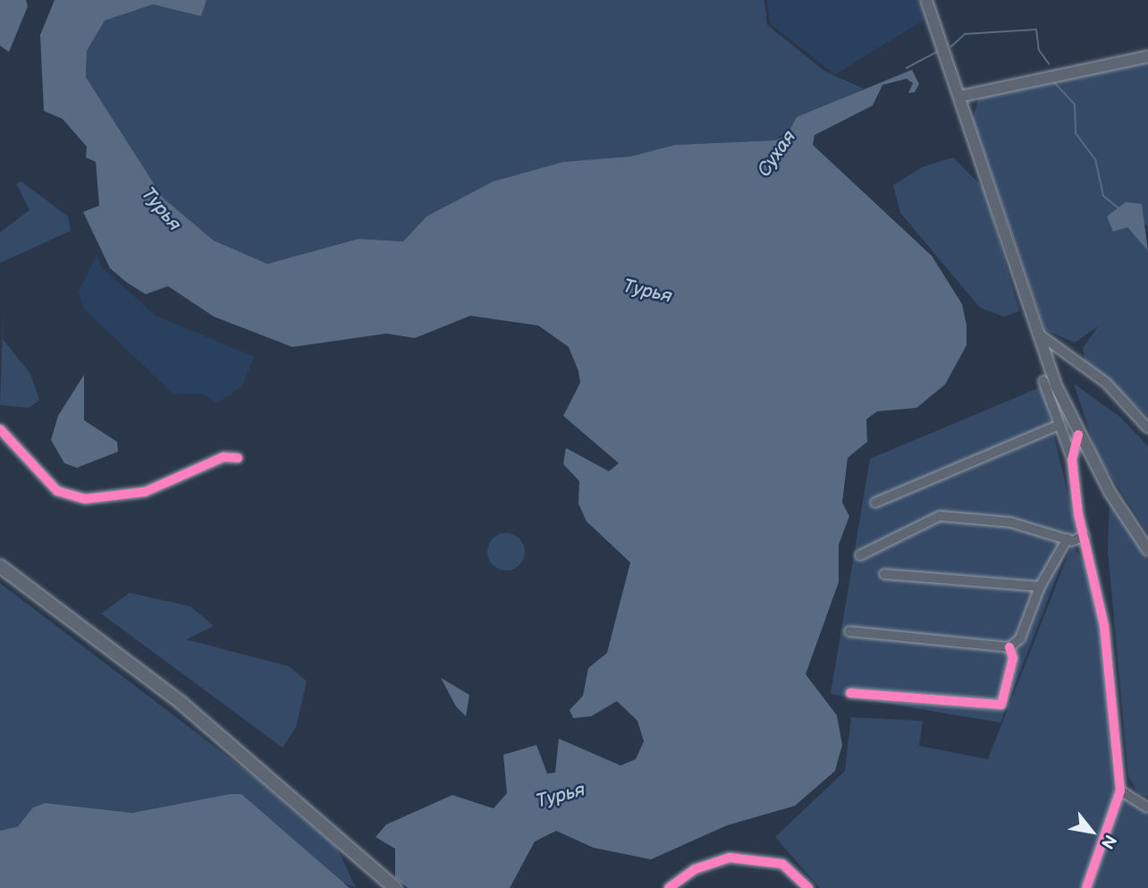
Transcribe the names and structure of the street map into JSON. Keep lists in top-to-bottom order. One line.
{"water":["Сухая","Турья"],"north":"bottom right"}
